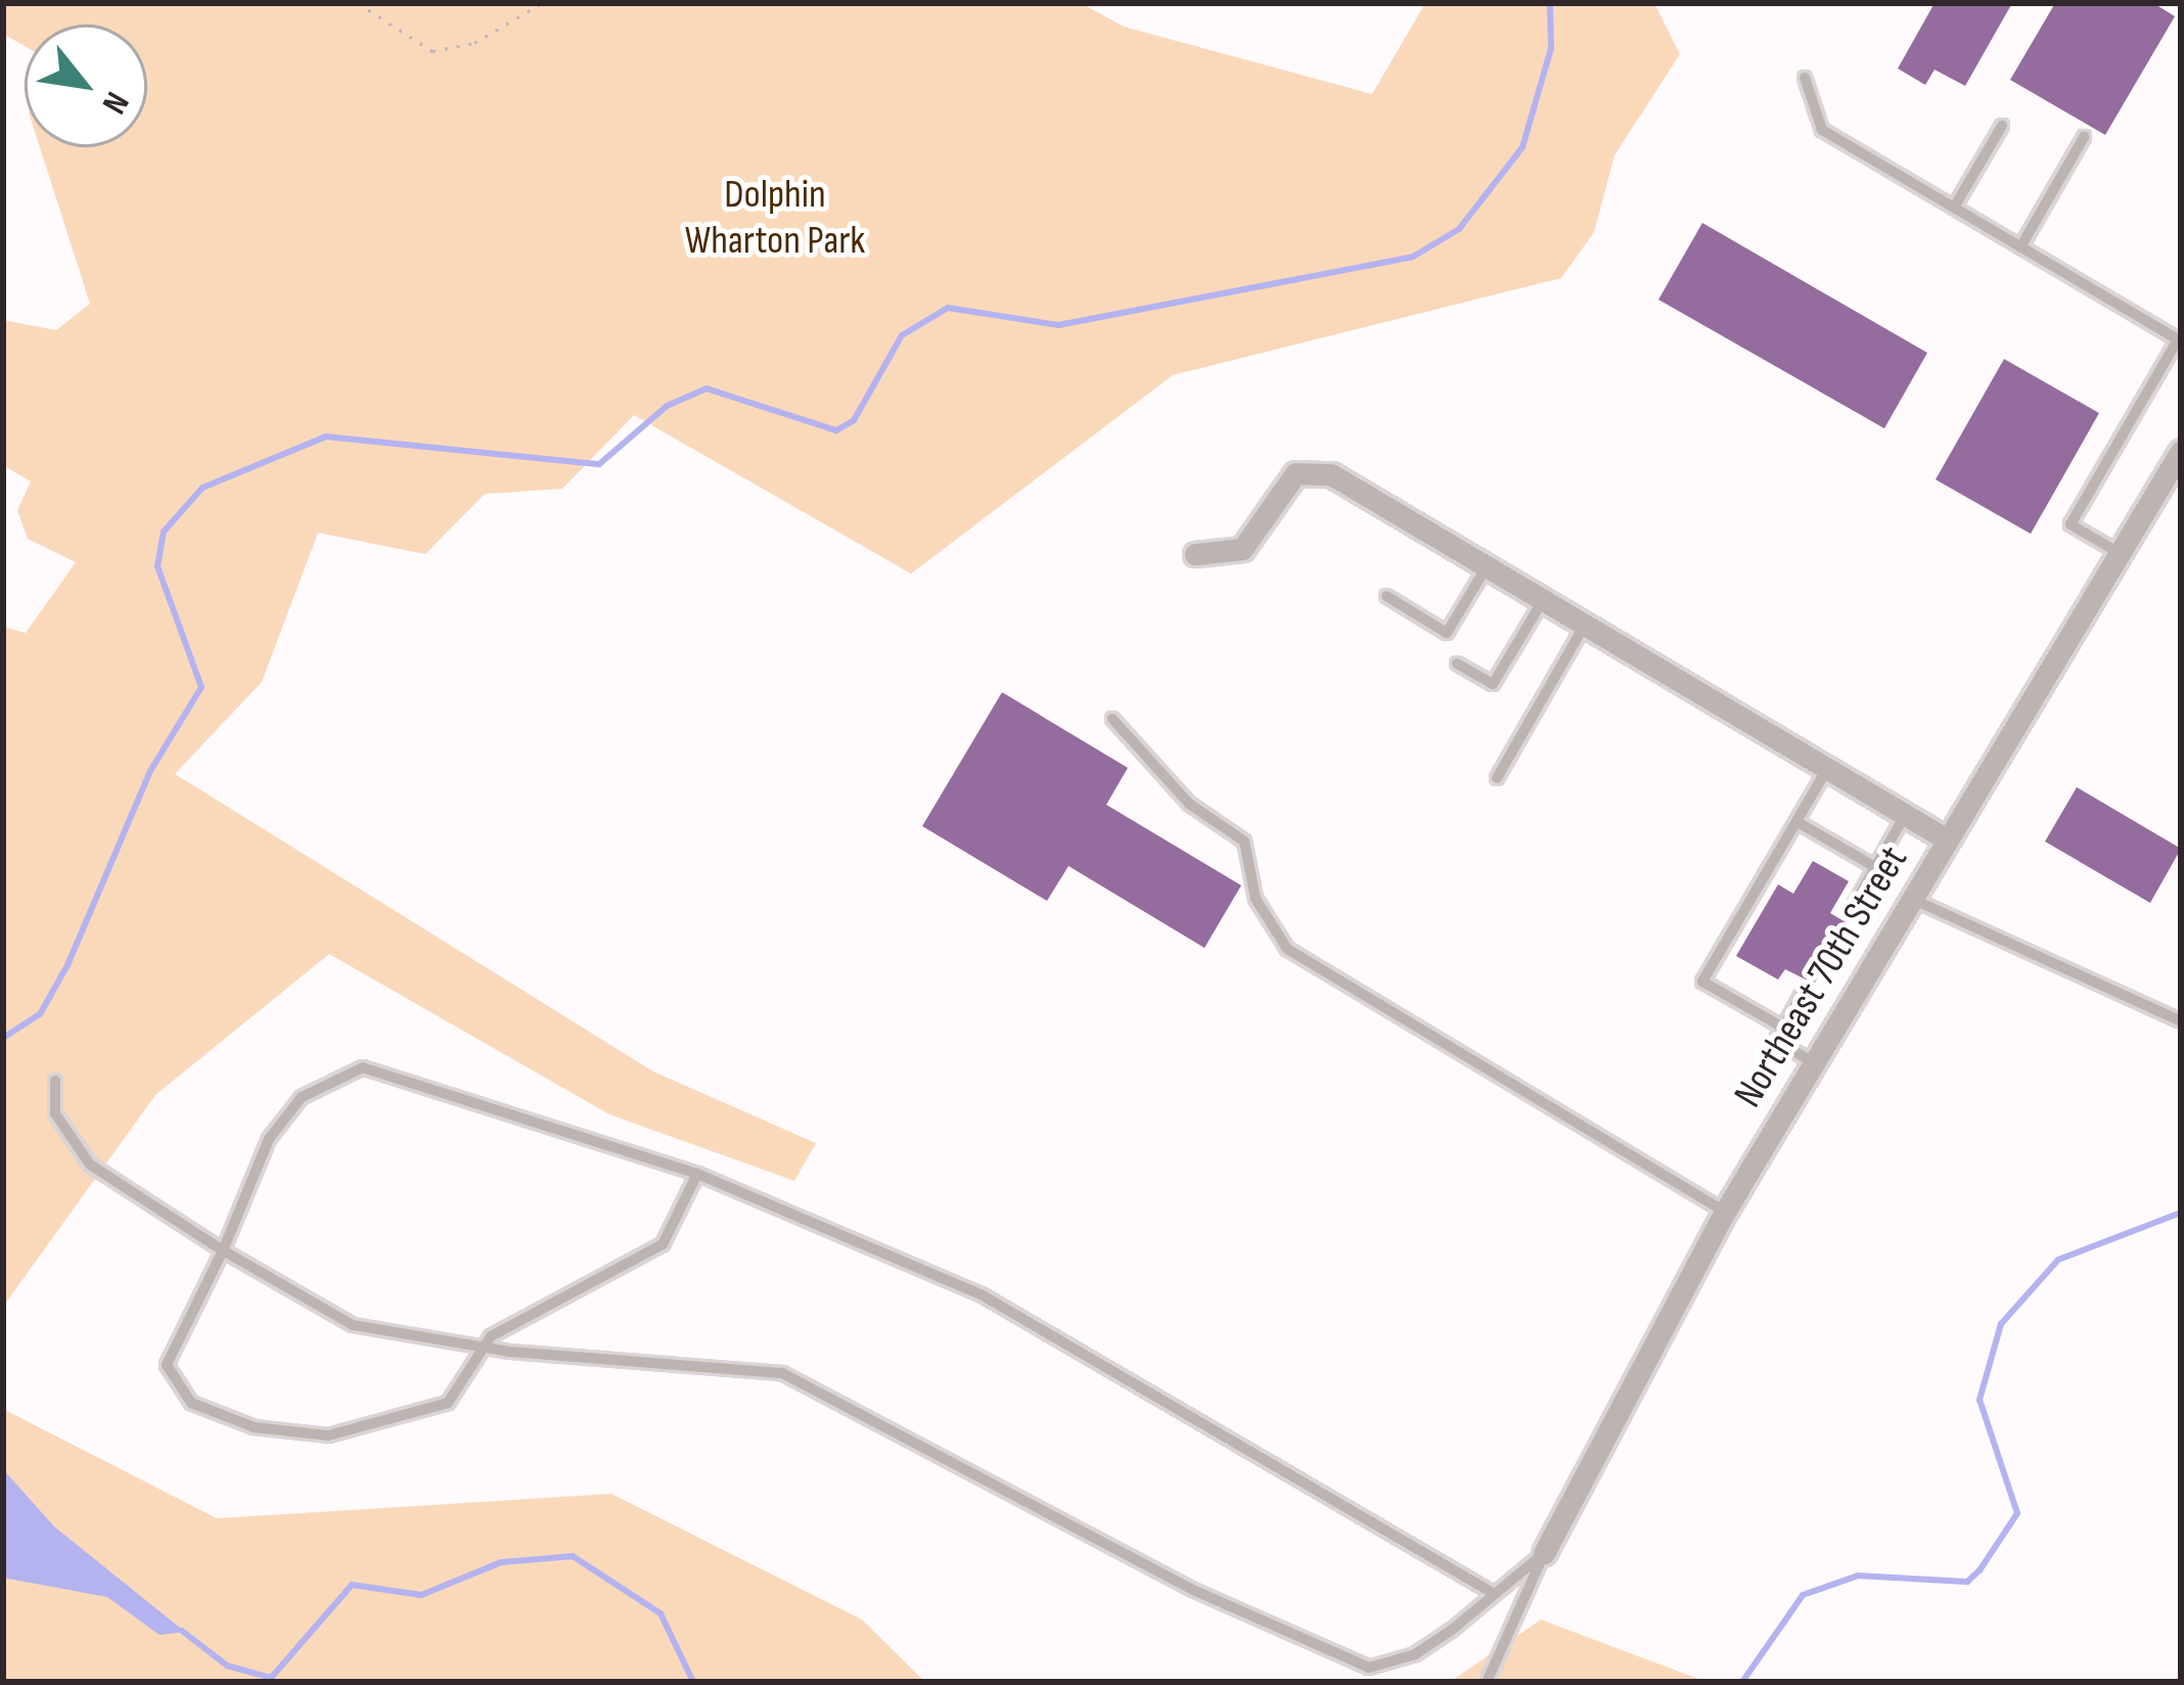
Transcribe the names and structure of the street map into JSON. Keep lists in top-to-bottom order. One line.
{"streets":{"street":["Northeast 70th Street"]},"parks":["Dolphin Wharton Park"],"north":"bottom right"}
